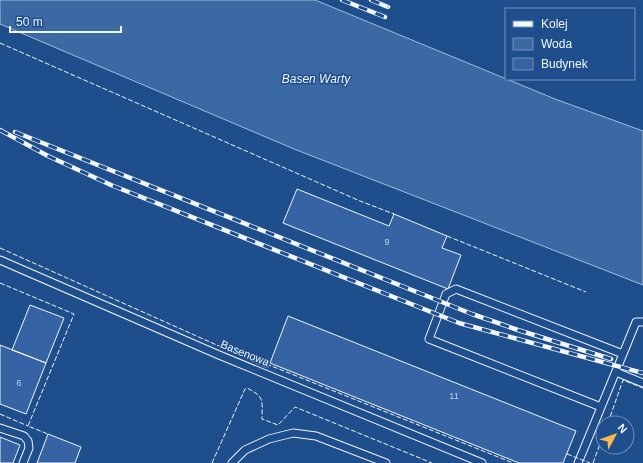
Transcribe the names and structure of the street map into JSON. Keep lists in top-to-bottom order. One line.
{"streets":{"lane":["Basenowa"]},"water":["Basen Warty"],"house_numbers":["9","6","11"],"legend":["Kolej","Woda","Budynek"],"scale_bar":"50 m","north":"top right"}
